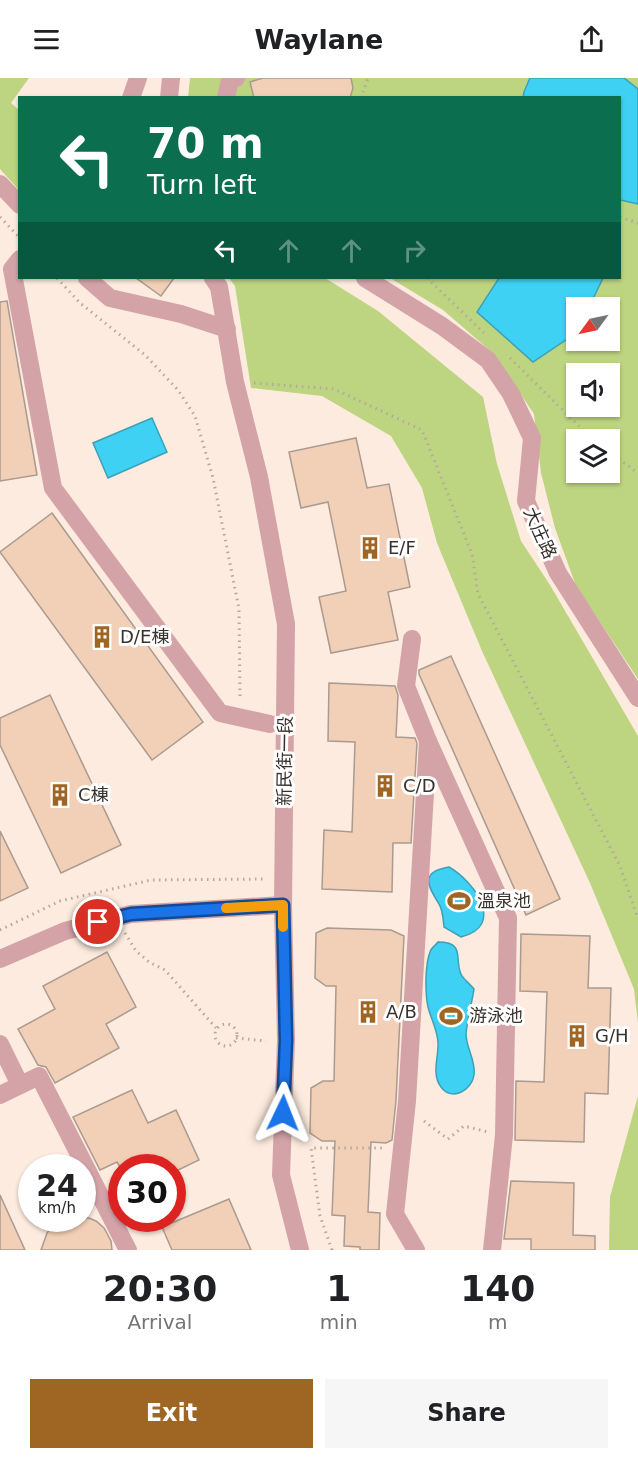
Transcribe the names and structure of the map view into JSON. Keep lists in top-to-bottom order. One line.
{"streets":{"street":["大庄路","新民街一段"]},"places":{"building":["E/F","D/E棟","C/D","C棟","A/B","G/H"],"sports":["溫泉池","游泳池"]},"north":"bottom left","page":{"header":"Waylane","turn":["70 m","Turn left"],"speed":"24 km/h","limit":"30","eta":["20:30","Arrival","1","min","140","m"],"buttons":["Exit","Share"]}}
